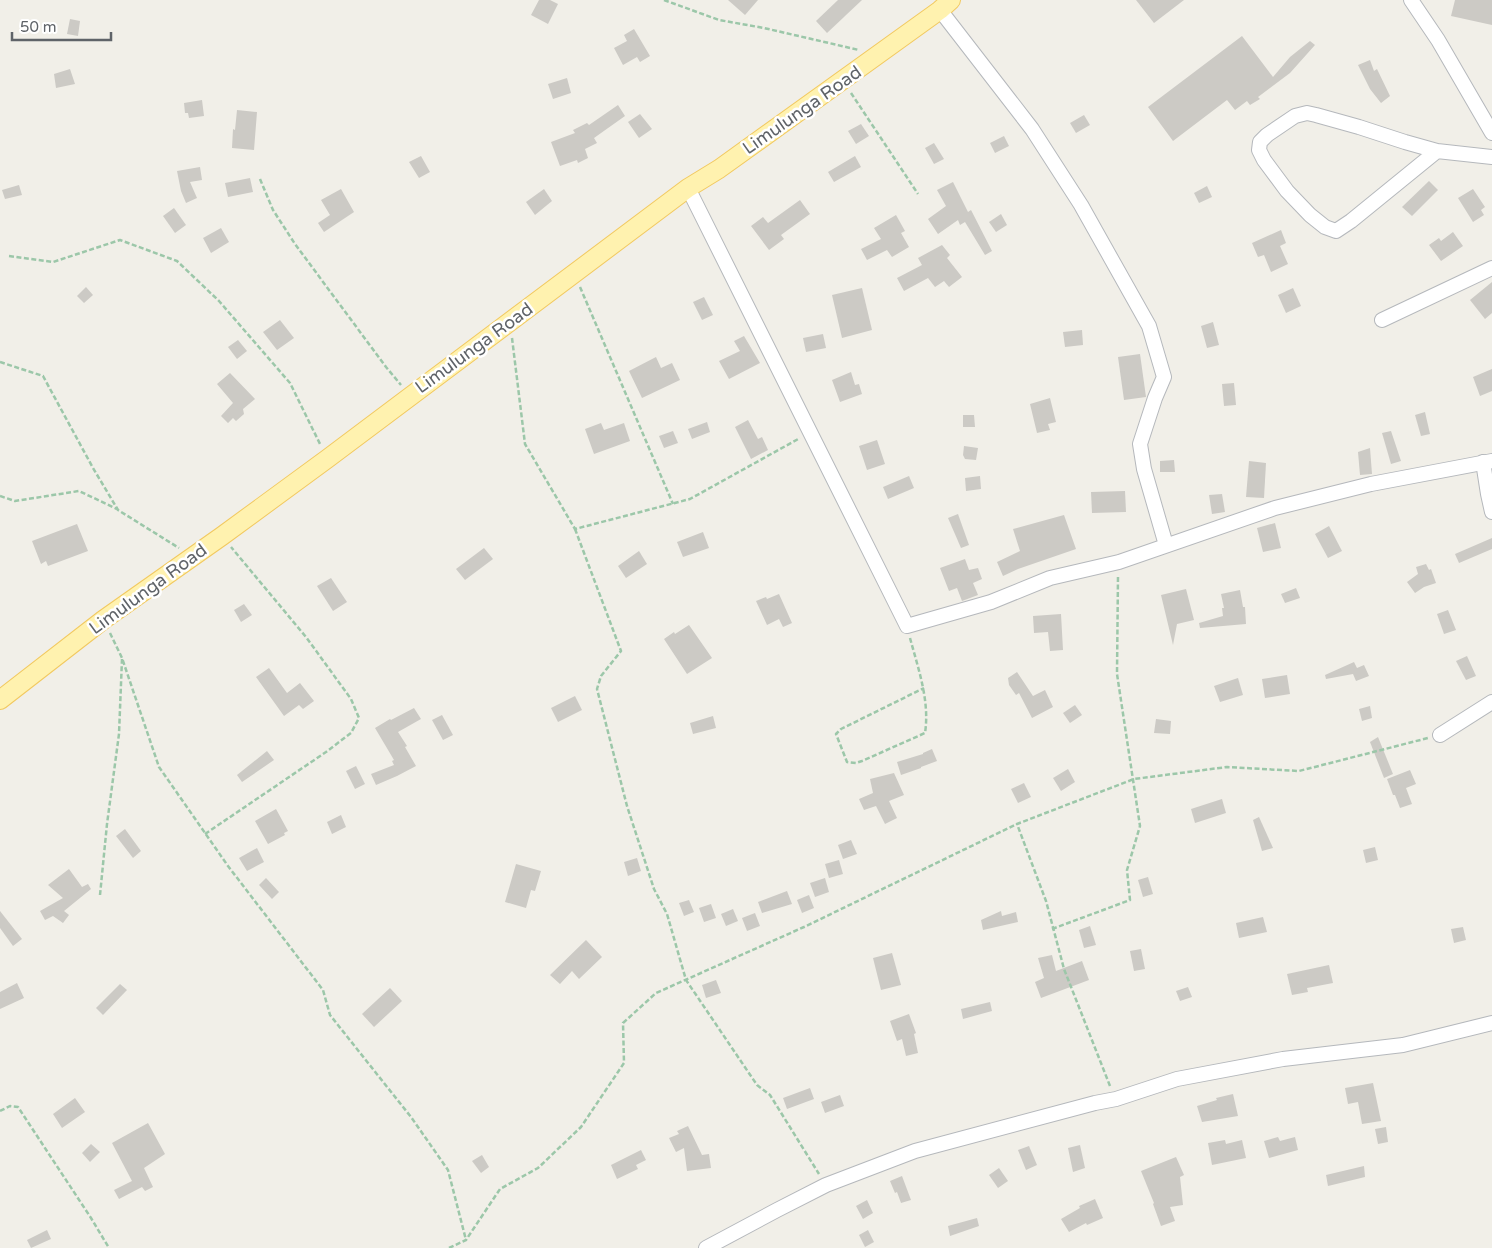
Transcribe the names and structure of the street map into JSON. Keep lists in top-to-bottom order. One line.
{"streets":{"main road":["Limulunga Road"]},"scale_bar":"50 m"}
